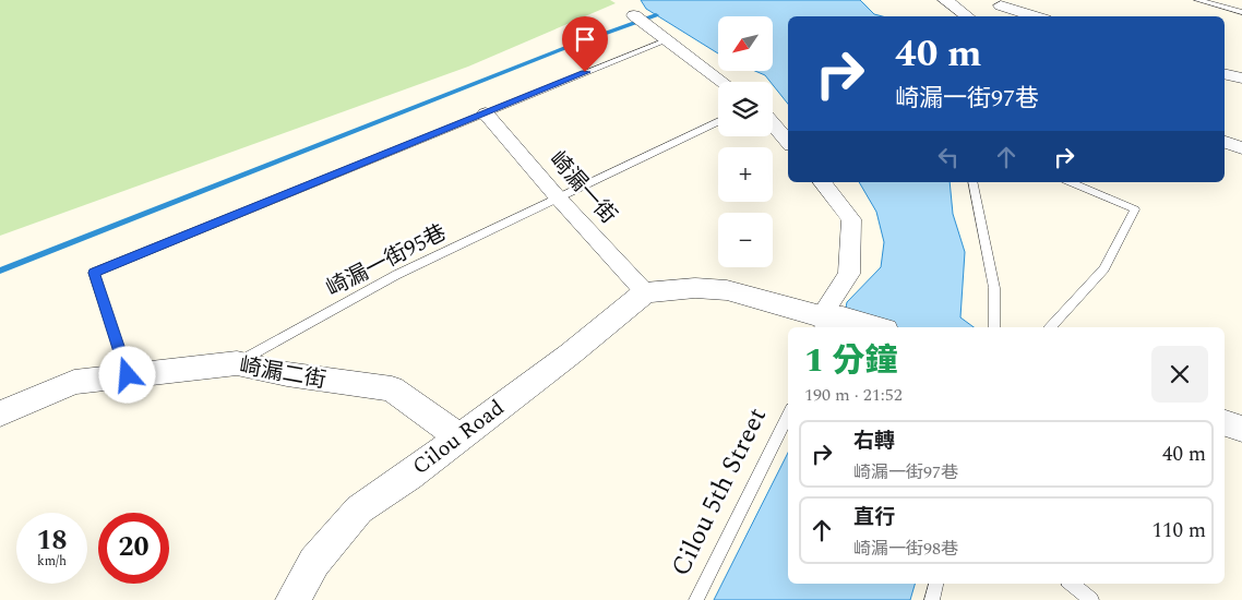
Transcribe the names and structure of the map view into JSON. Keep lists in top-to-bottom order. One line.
{"streets":{"street":["崎漏一街","崎漏二街","Cilou Road"],"lane":["崎漏一街95巷","Cilou 5th Street"]},"crossings":[["崎漏一街","崎漏一街95巷"],["崎漏一街","Cilou Road"],["崎漏一街95巷","崎漏二街"],["崎漏二街","Cilou Road"]],"north":"bottom left","page":{"map_buttons":["+","−"],"turn":["40 m","崎漏一街97巷"],"heading":["1 分鐘","190 m · 21:52"],"list":[{"name":"右轉","note":"崎漏一街97巷","value":"40 m"},{"name":"直行","note":"崎漏一街98巷","value":"110 m"}],"speed":"18 km/h","limit":"20"}}
